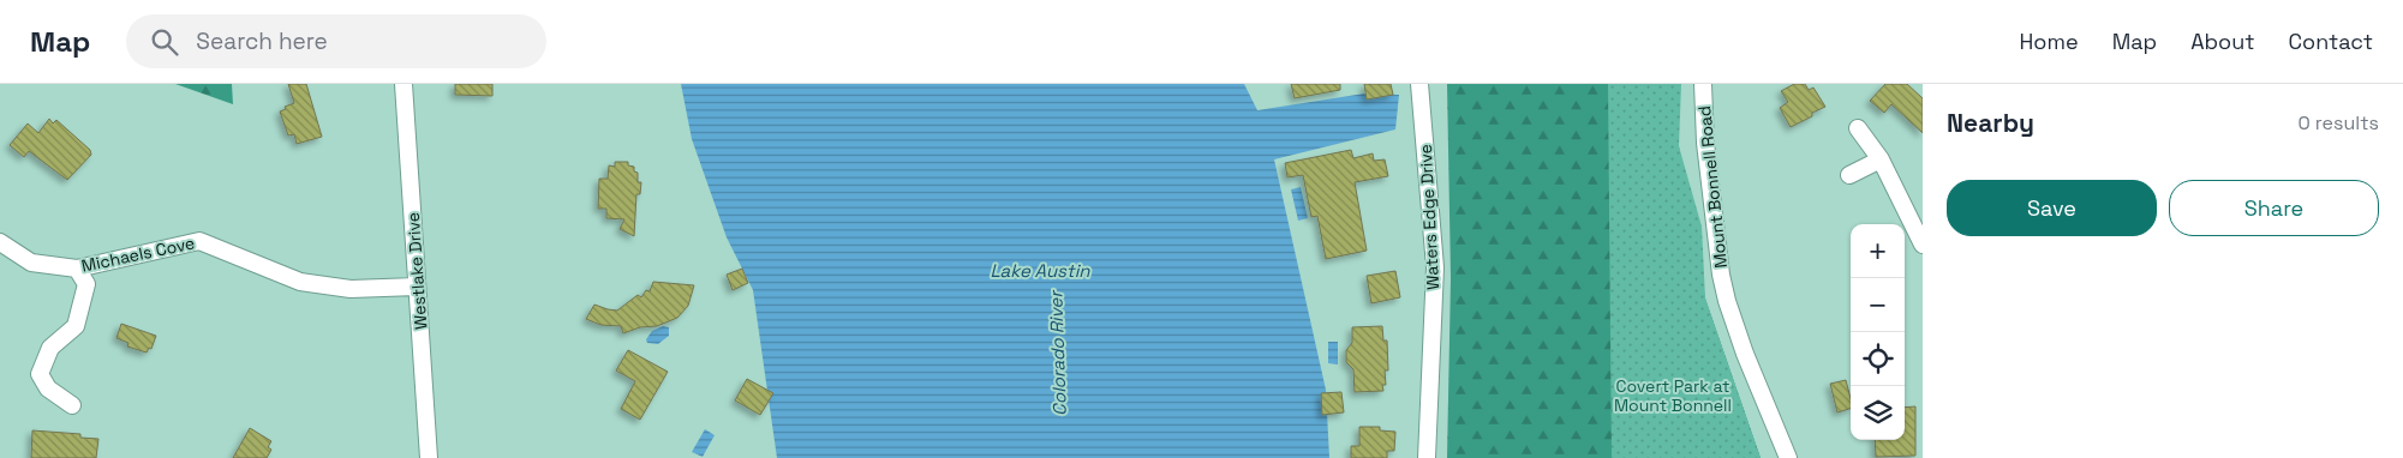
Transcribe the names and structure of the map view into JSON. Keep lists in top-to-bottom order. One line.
{"streets":{"street":["Mount Bonnell Road","Waters Edge Drive","Michaels Cove","Westlake Drive"]},"crossings":[["Michaels Cove","Westlake Drive"]],"water":["Lake Austin","Colorado River"],"parks":["Covert Park at Mount Bonnell"],"page":{"header":"Map","search":"Search here","nav":["Home","Map","About","Contact"],"heading":["Nearby","0 results"],"buttons":["Save","Share"],"map_buttons":["+","−"]}}
